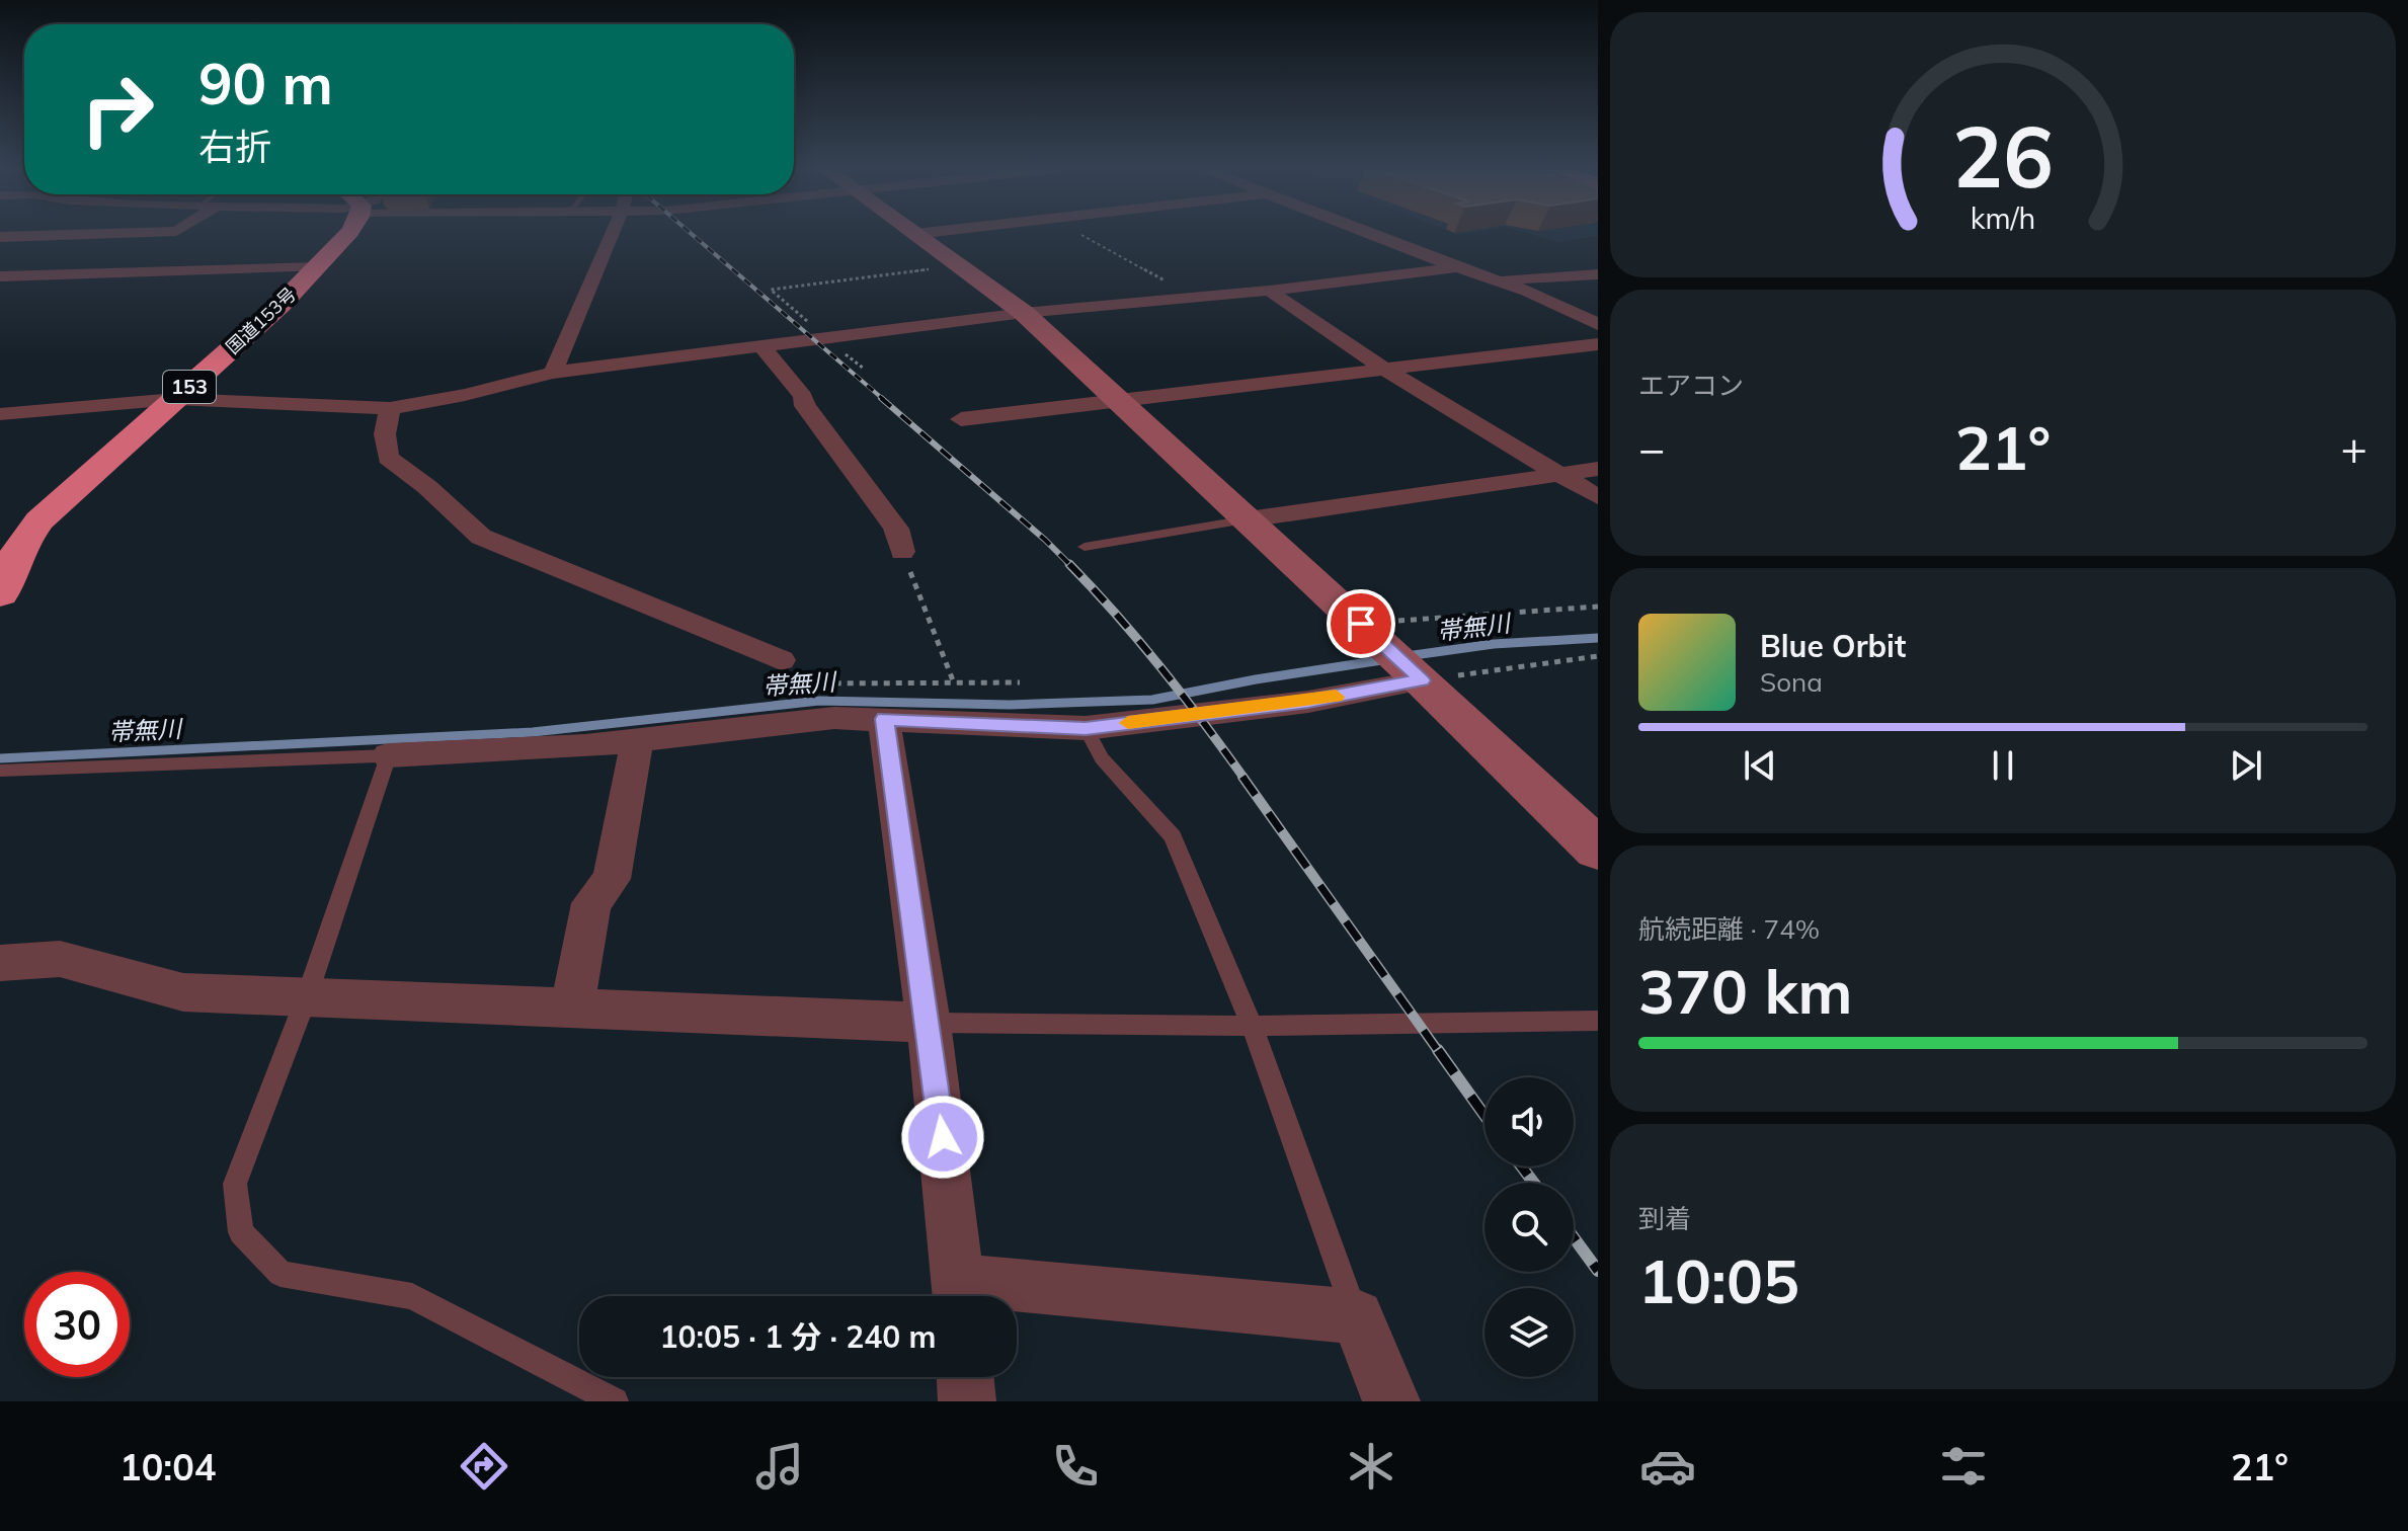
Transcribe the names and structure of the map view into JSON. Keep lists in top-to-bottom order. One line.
{"streets":{"highway":["国道153号","153"]},"water":["帯無川"],"page":{"turn":["90 m","右折"],"tile":["エアコン",["航続距離 · 74%","370 km"],["到着","10:05"]],"heat":["−","21°","+"],"song":["Blue Orbit","Sona"],"limit":"30","trip":"10:05 · 1 分 · 240 m","tabs":["10:04","21°"],"gauge":["26","km/h"]}}
